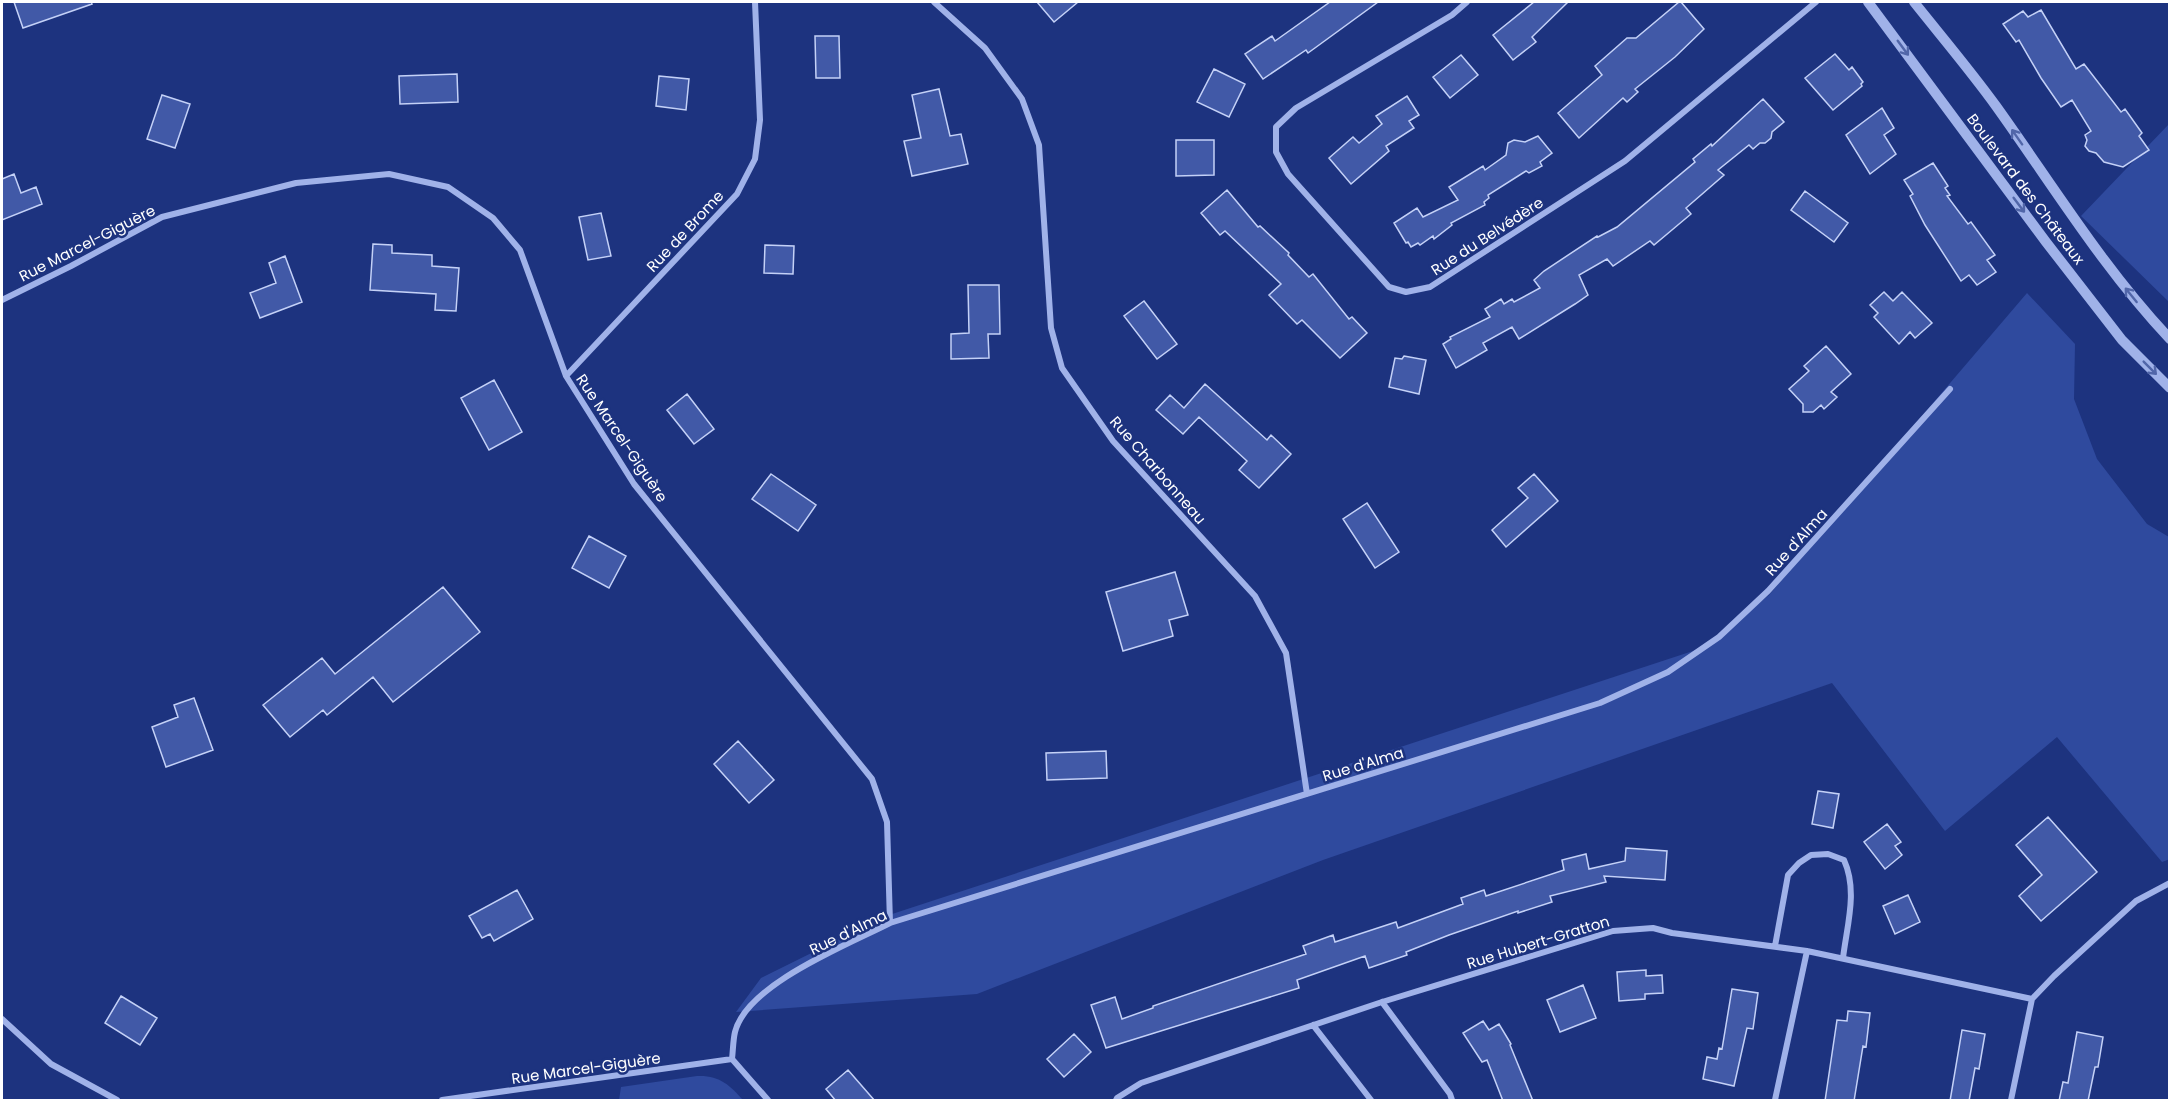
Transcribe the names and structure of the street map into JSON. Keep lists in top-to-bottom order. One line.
{"streets":{"street":["Boulevard des Châteaux","Rue de Brome","Rue du Belvédère","Rue Marcel-Giguère","Rue Charbonneau","Rue d'Alma","Rue Hubert-Gratton"]},"crossings":[["Rue de Brome","Rue Marcel-Giguère"],["Rue Marcel-Giguère","Rue d'Alma"],["Rue Charbonneau","Rue d'Alma"]]}
